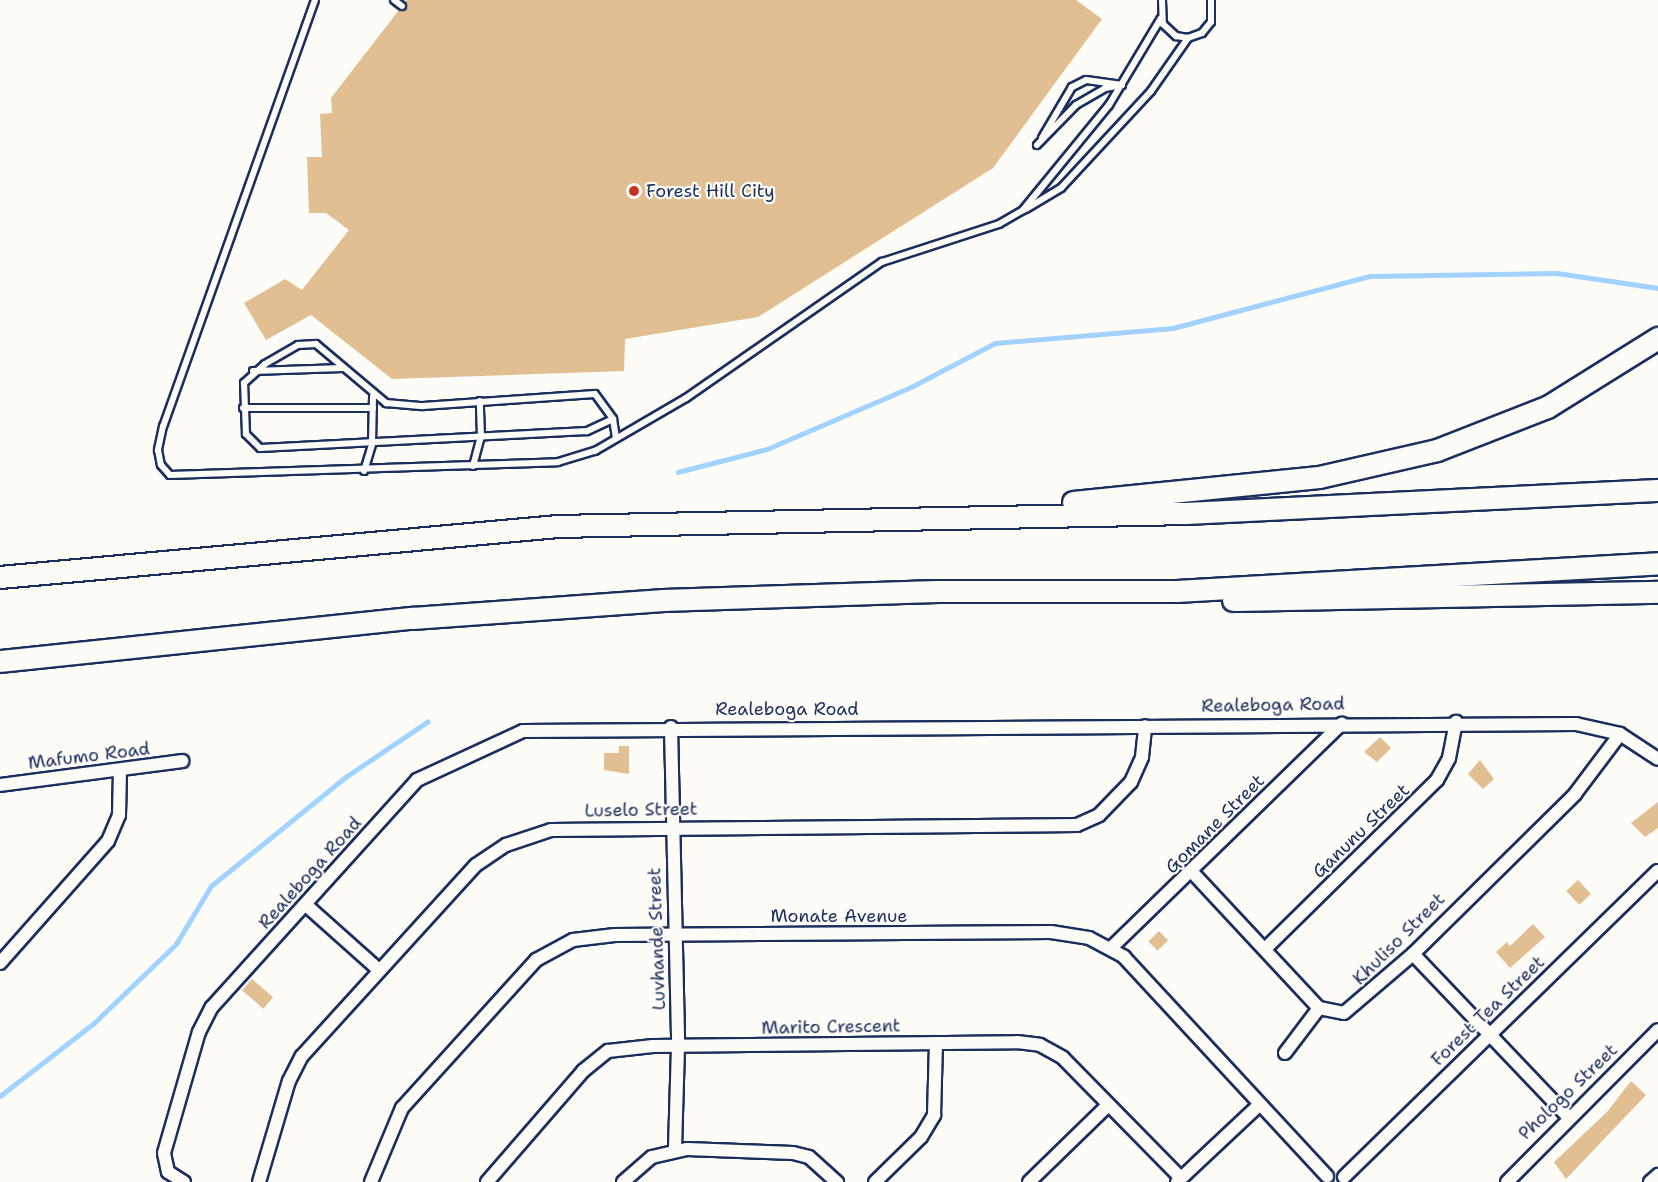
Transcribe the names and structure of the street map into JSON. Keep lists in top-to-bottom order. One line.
{"streets":{"street":["Realeboga Road","Mafumo Road","Luselo Street","Gomane Street","Ganunu Street","Monate Avenue","Luvhande Street","Khuliso Street","Forest Tea Street","Marito Crescent","Phologo Street"]},"crossings":[["Realeboga Road","Luselo Street"],["Realeboga Road","Gomane Street"],["Realeboga Road","Ganunu Street"],["Realeboga Road","Luvhande Street"],["Realeboga Road","Khuliso Street"],["Luselo Street","Luvhande Street"],["Gomane Street","Monate Avenue"],["Monate Avenue","Luvhande Street"],["Monate Avenue","Forest Tea Street"],["Luvhande Street","Marito Crescent"]],"places":["Forest Hill City"]}
